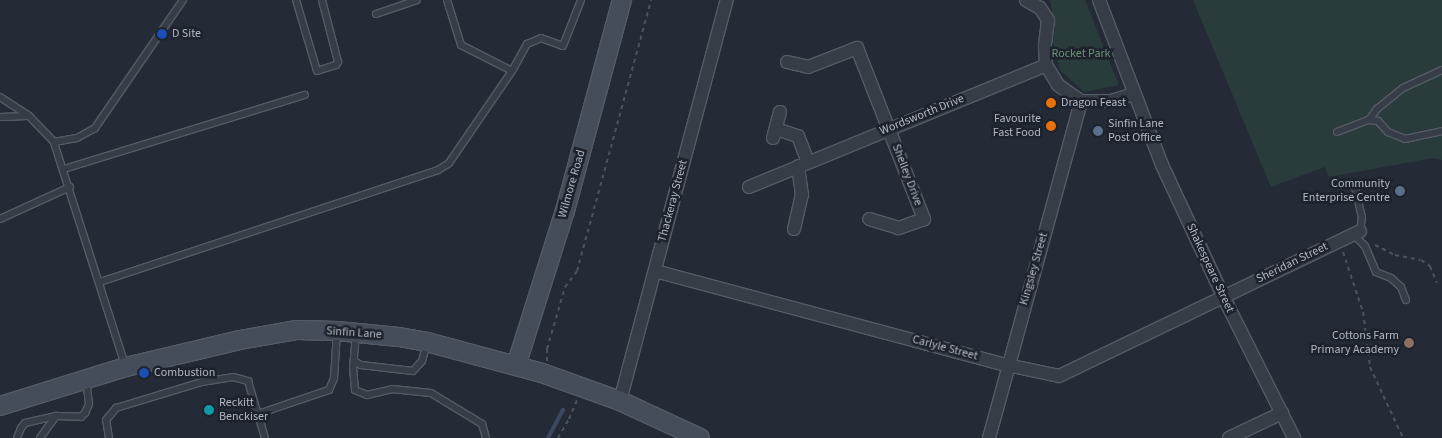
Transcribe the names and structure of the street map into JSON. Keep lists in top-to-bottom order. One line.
{"streets":{"street":["Wordsworth Drive","Shelley Drive","Wilmore Road","Thackeray Street","Sheridan Street","Shakespeare Street","Kingsley Street","Sinfin Lane","Carlyle Street"]},"crossings":[["Wordsworth Drive","Shelley Drive"],["Wilmore Road","Sinfin Lane"],["Thackeray Street","Sinfin Lane"],["Thackeray Street","Carlyle Street"],["Sheridan Street","Shakespeare Street"],["Sheridan Street","Carlyle Street"],["Shakespeare Street","Carlyle Street"],["Kingsley Street","Carlyle Street"]],"parks":["Rocket Park"],"places":["D Site","Dragon Feast","Favourite Fast Food","Sinfin Lane Post Office","Community Enterprise Centre","Cottons Farm Primary Academy","Combustion","Reckitt Benckiser"]}
